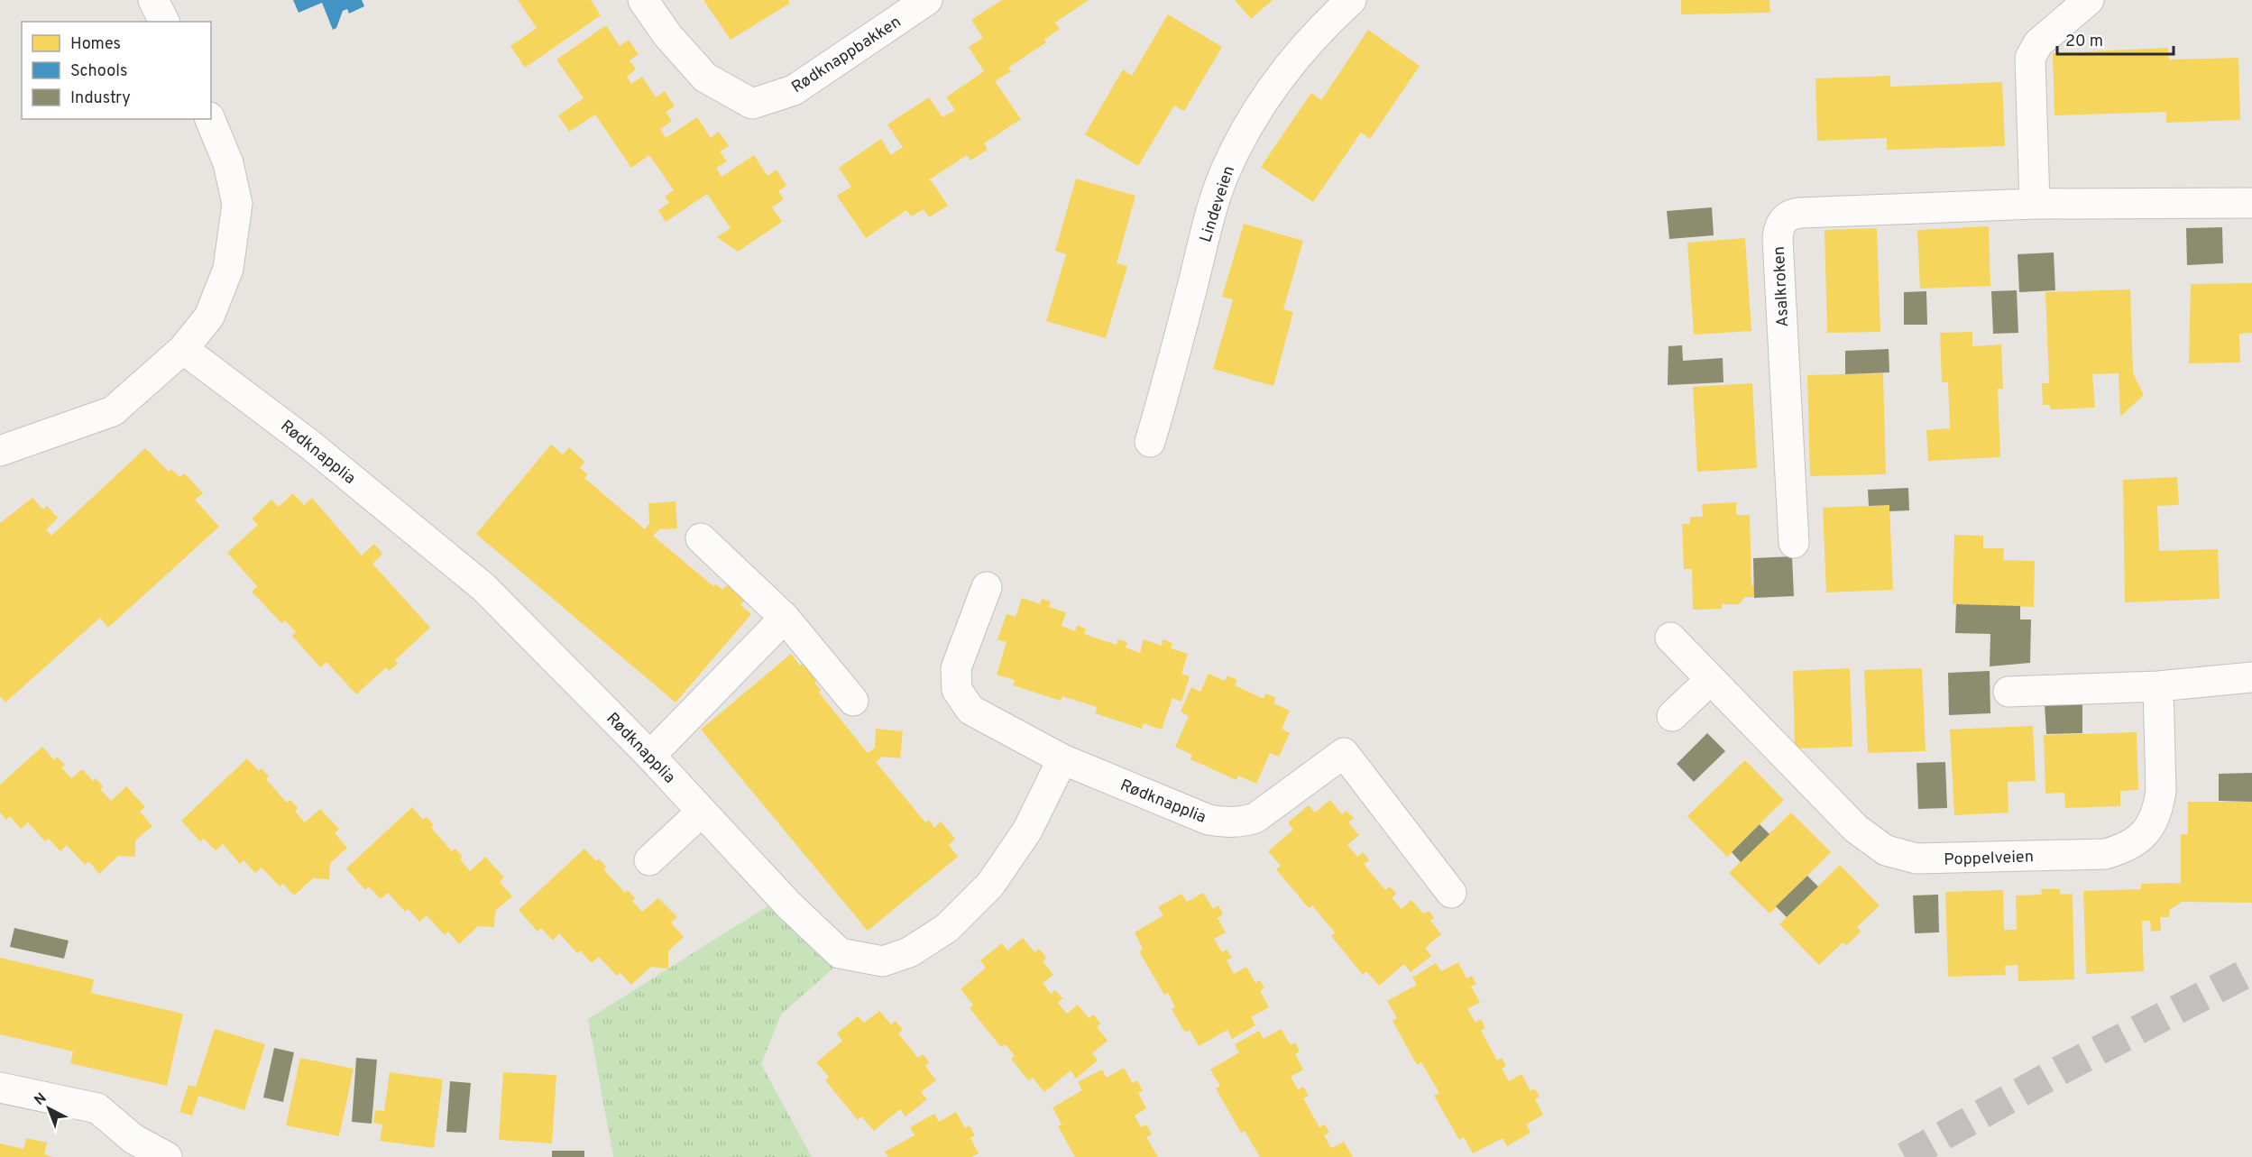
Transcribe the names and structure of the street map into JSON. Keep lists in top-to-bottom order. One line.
{"streets":{"street":["Rødknappbakken","Lindeveien","Asalkroken","Rødknapplia","Poppelveien"]},"legend":["Homes","Schools","Industry"],"scale_bar":"20 m","north":"top left"}
